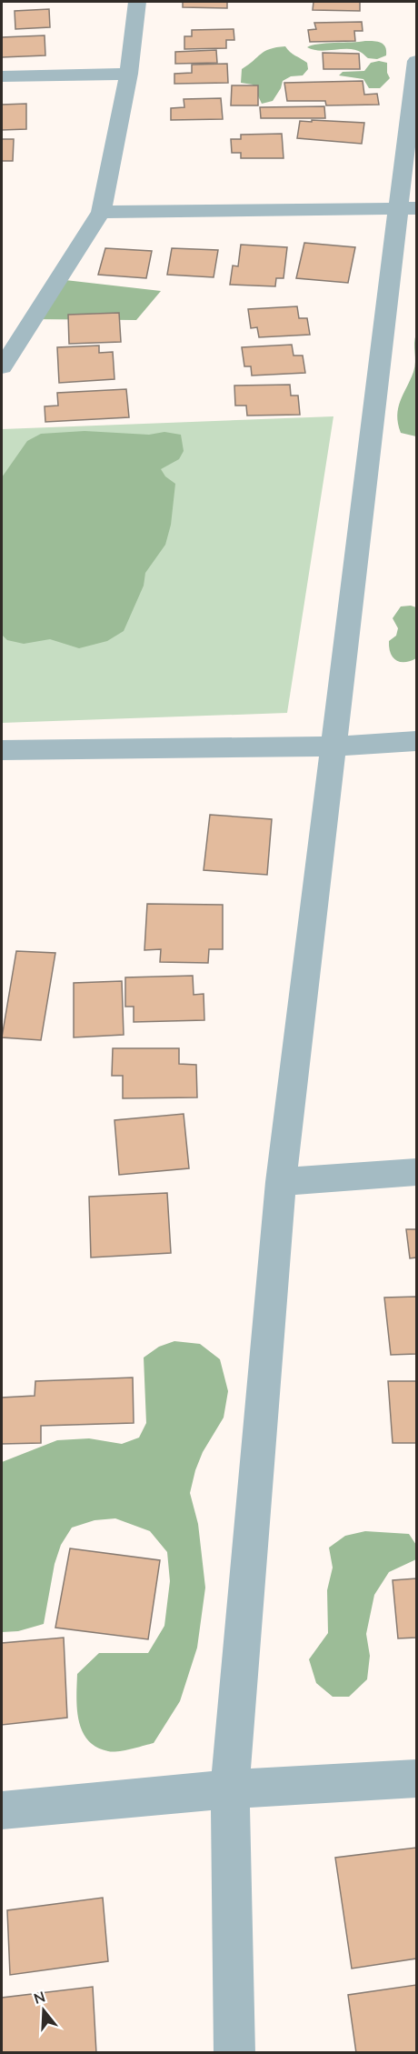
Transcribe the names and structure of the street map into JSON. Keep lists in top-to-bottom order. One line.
{"north":"top"}
